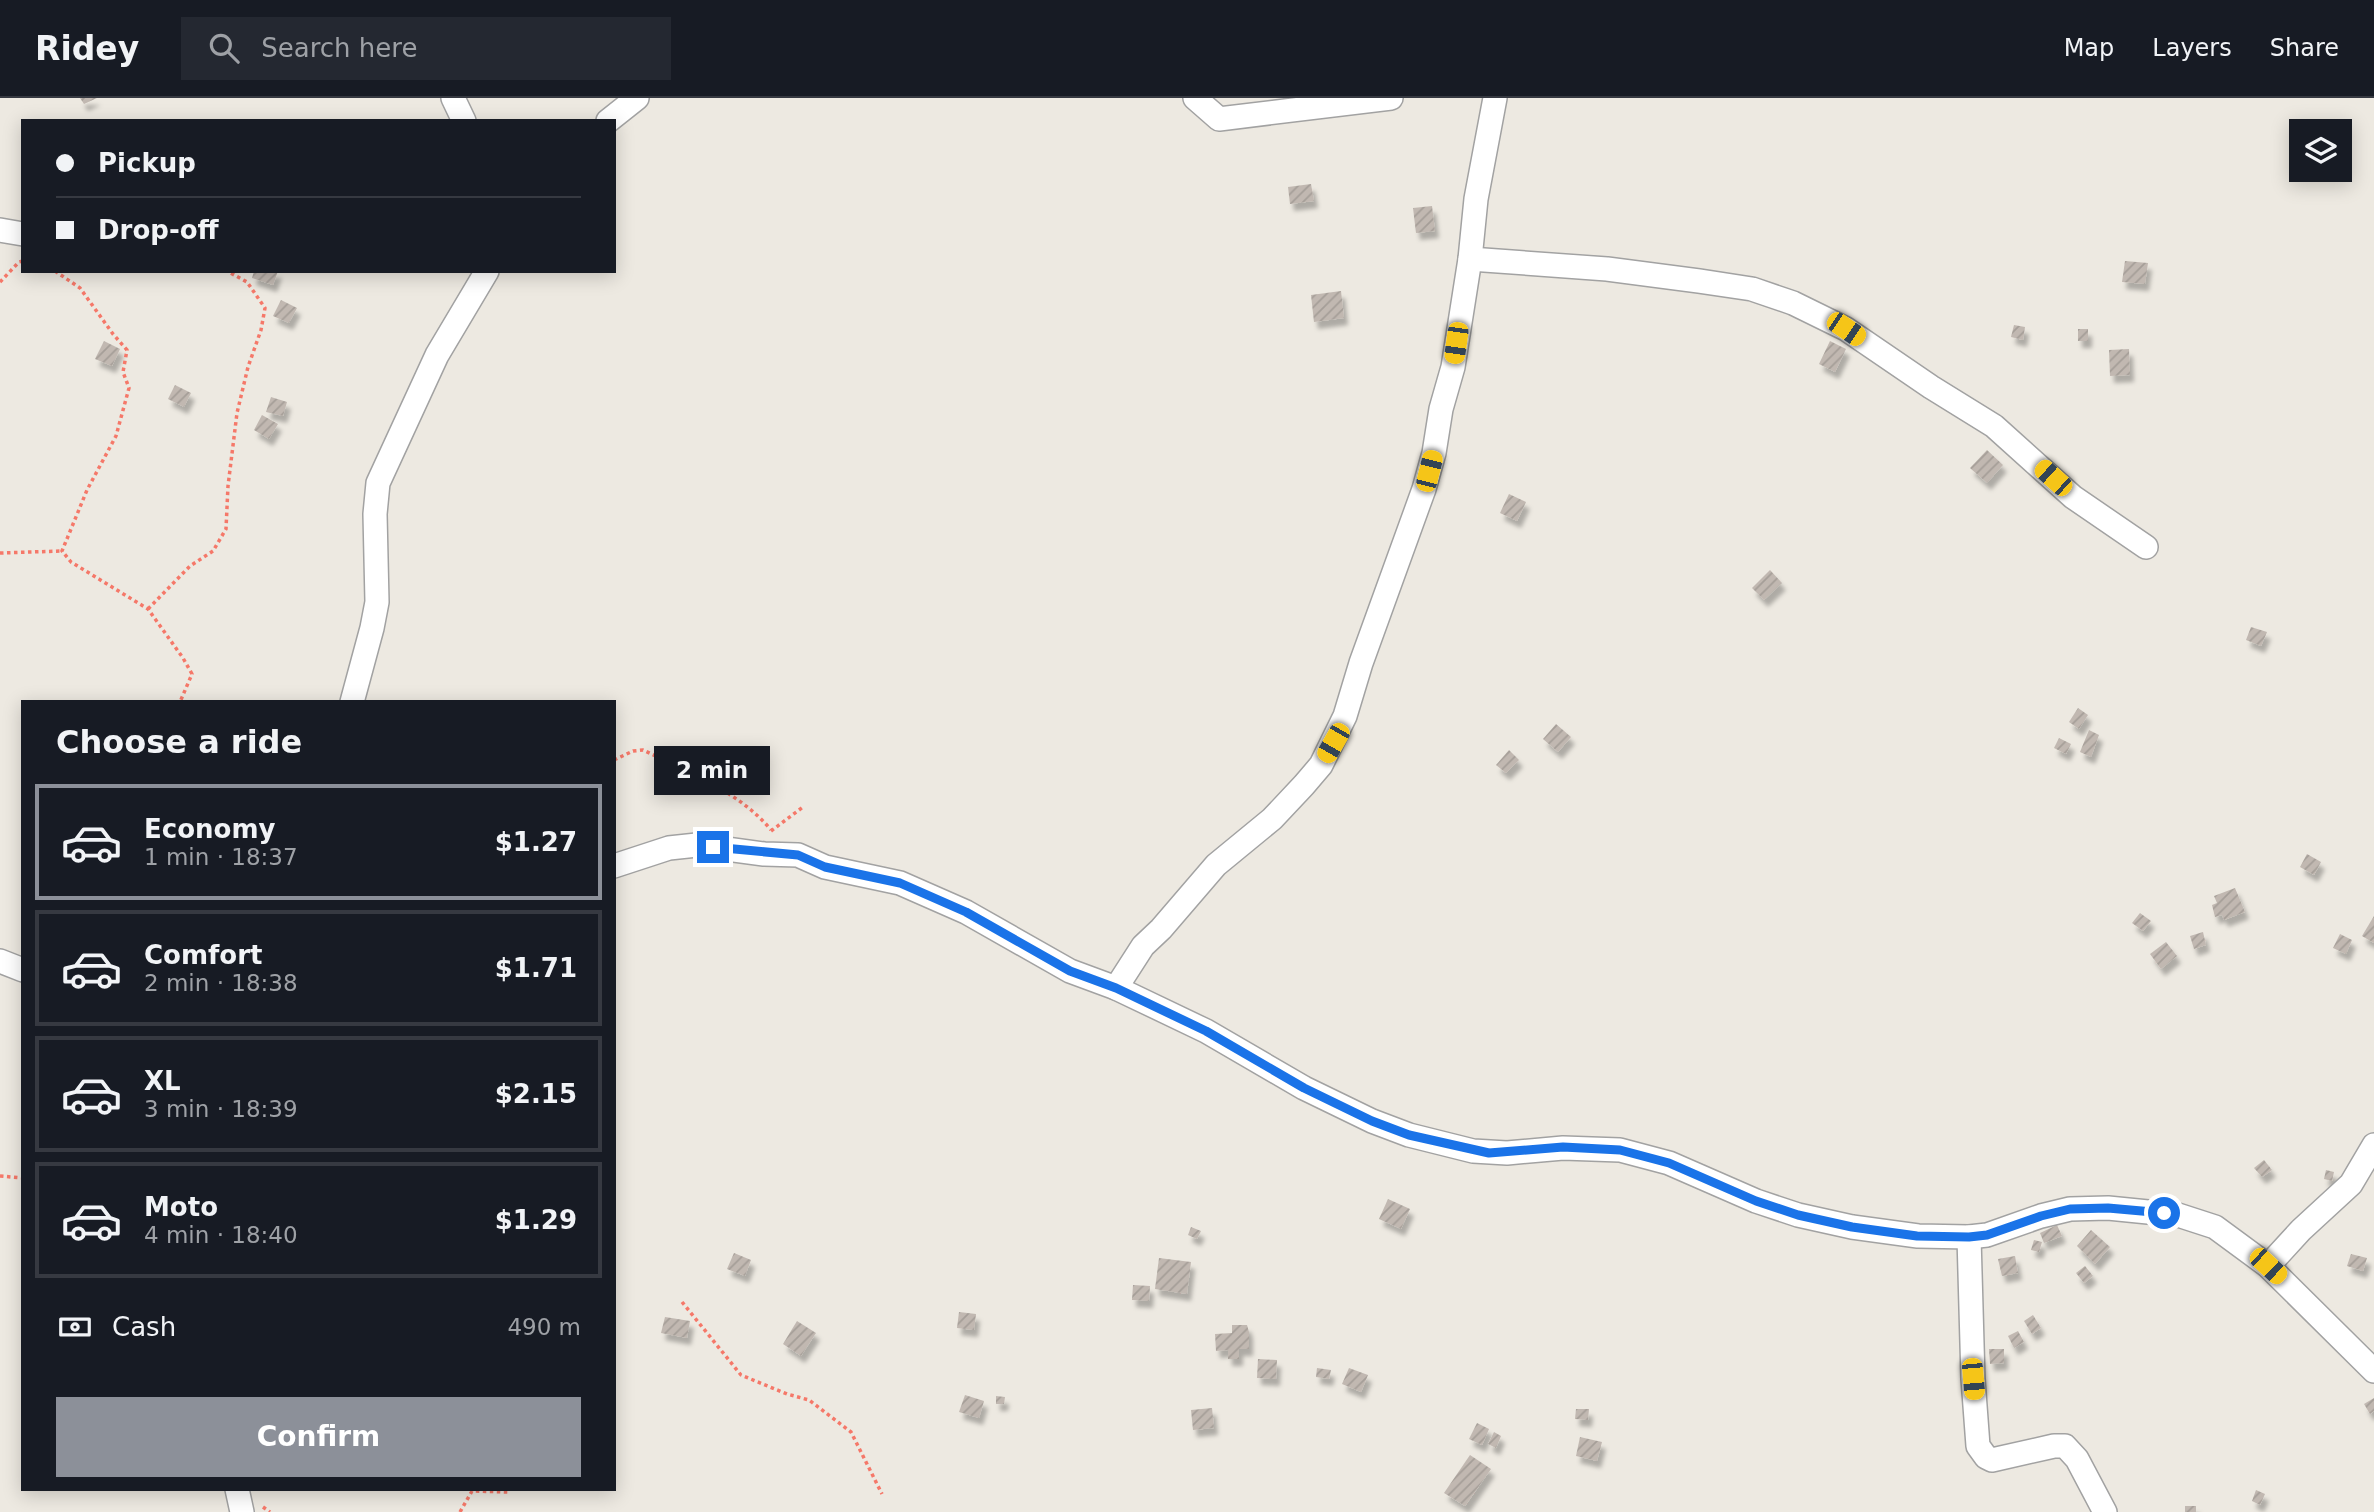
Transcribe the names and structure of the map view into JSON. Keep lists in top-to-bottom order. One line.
{"page":{"header":"Ridey","search":"Search here","nav":["Map","Layers","Share"],"banner":["Pickup","Drop-off"],"heading":"Choose a ride","bubble":"2 min","list":[{"name":"Economy","note":"1 min · 18:37","value":"$1.27"},{"name":"Comfort","note":"2 min · 18:38","value":"$1.71"},{"name":"XL","note":"3 min · 18:39","value":"$2.15"},{"name":"Moto","note":"4 min · 18:40","value":"$1.29"}],"pay":["Cash","490 m"],"buttons":"Confirm"}}
